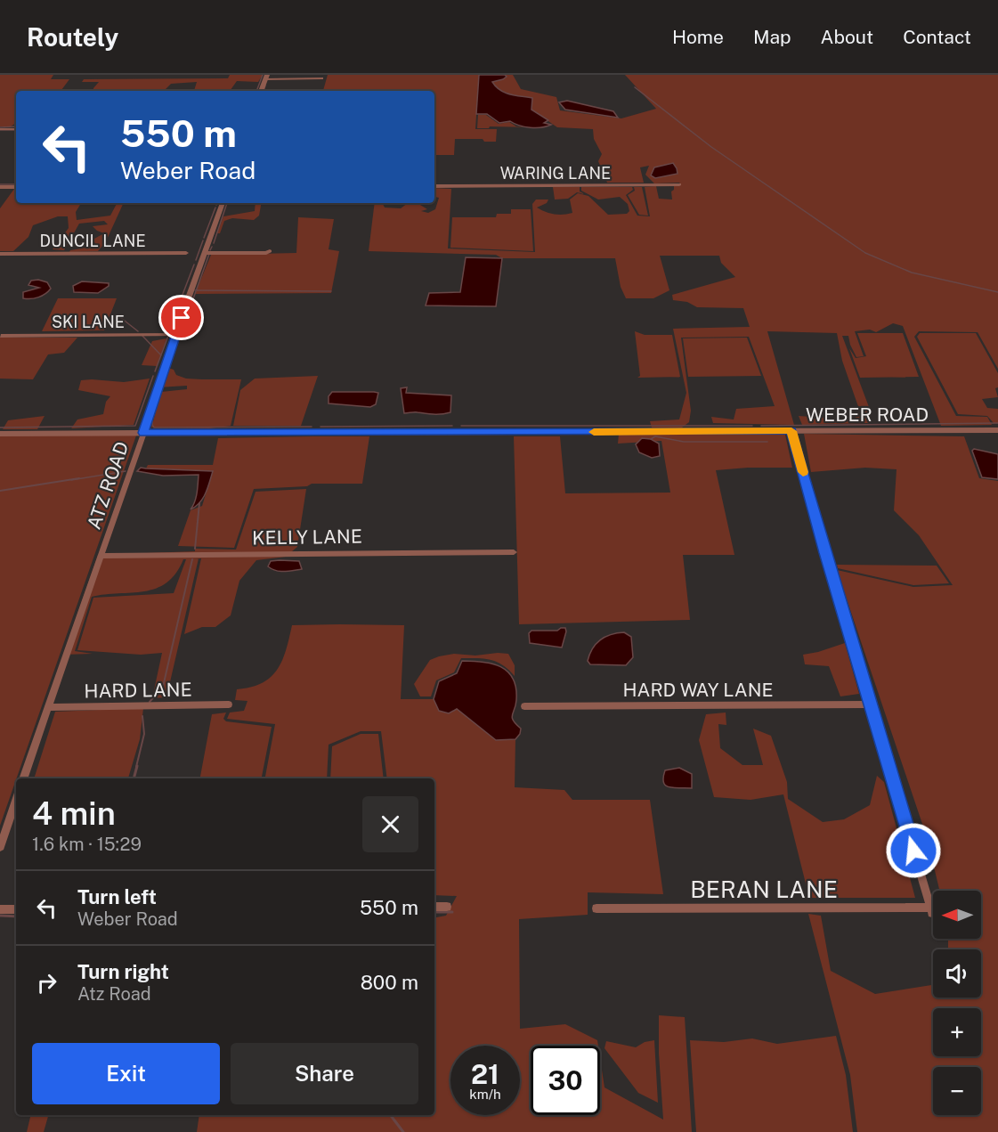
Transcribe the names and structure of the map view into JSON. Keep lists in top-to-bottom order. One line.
{"streets":{"street":["WARING LANE","DUNCIL LANE","SKI LANE","WEBER ROAD","ATZ ROAD","KELLY LANE","HARD WAY LANE","HARD LANE","BERAN LANE"]},"crossings":[["SKI LANE","ATZ ROAD"],["WEBER ROAD","ATZ ROAD"],["ATZ ROAD","KELLY LANE"],["ATZ ROAD","HARD LANE"],["HARD WAY LANE","BERAN LANE"]],"north":"left","page":{"header":"Routely","nav":["Home","Map","About","Contact"],"turn":["550 m","Weber Road"],"heading":["4 min","1.6 km · 15:29"],"list":[{"name":"Turn left","note":"Weber Road","value":"550 m"},{"name":"Turn right","note":"Atz Road","value":"800 m"}],"map_buttons":["+","−"],"buttons":["Exit","Share"],"speed":"21 km/h","limit":"30"}}
